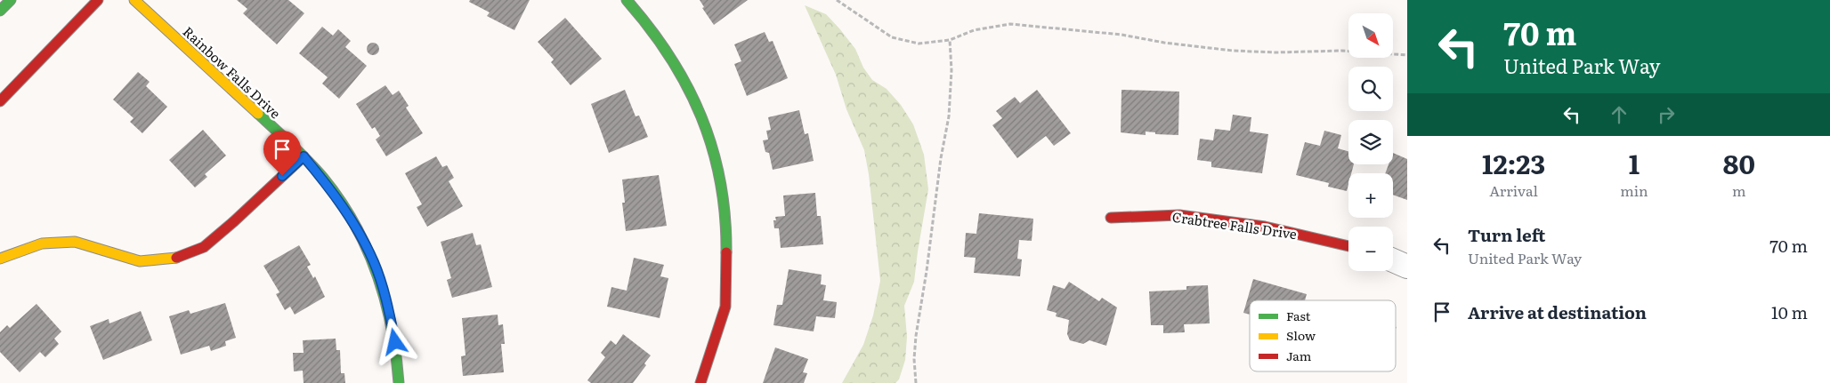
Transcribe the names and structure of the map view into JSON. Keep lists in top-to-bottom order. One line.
{"streets":{"street":["Rainbow Falls Drive","Crabtree Falls Drive"]},"legend":["Fast","Slow","Jam"],"north":"bottom right","page":{"turn":["70 m","United Park Way"],"map_buttons":["+","−"],"eta":["12:23","Arrival","1","min","80","m"],"list":[{"name":"Turn left","note":"United Park Way","value":"70 m"},{"name":"Arrive at destination","value":"10 m"}]}}
